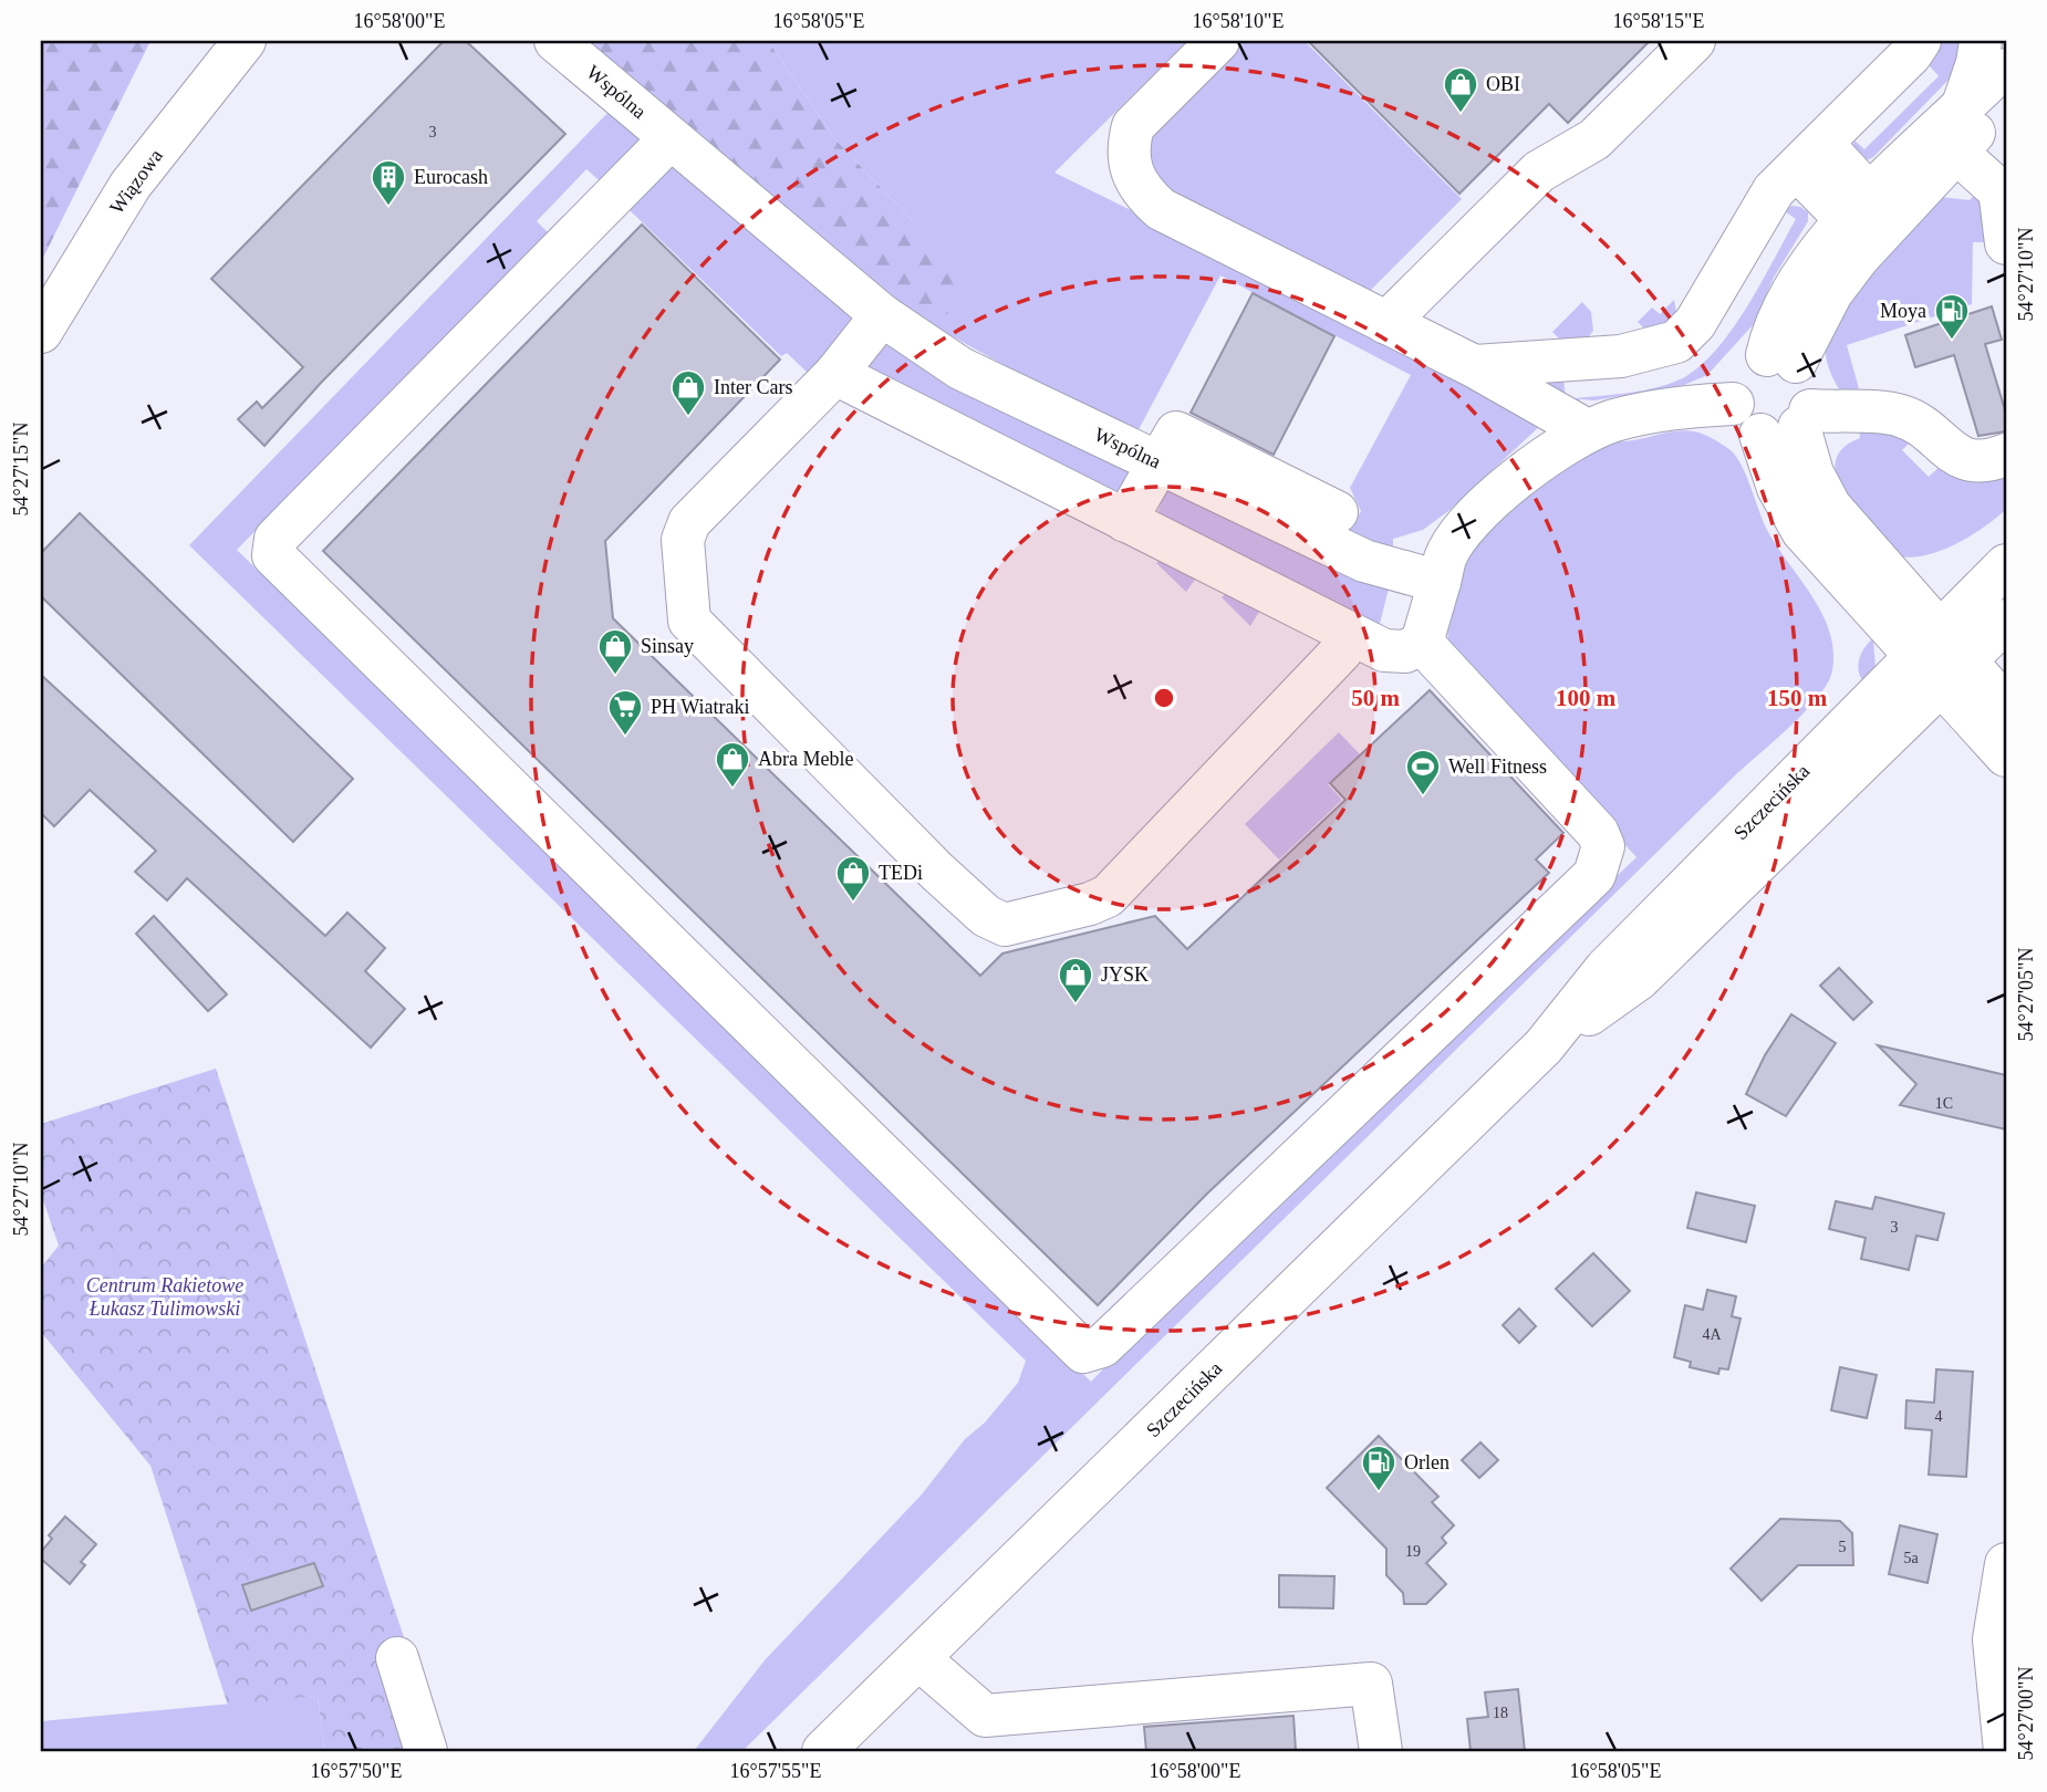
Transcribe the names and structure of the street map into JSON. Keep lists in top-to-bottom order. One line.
{"streets":{"street":["Wspólna","Wiązowa","Szczecińska"]},"parks":["Centrum Rakietowe Łukasz Tulimowski"],"places":{"shop":["OBI","Inter Cars","Sinsay","Abra Meble","TEDi","JYSK"],"building":["Eurocash"],"fuel station":["Moya","Orlen"],"supermarket":["PH Wiatraki"],"sports":["Well Fitness"]},"house_numbers":["3","1C","3","4A","4","5","19","5a","18"],"coordinates":["16°58'00\"E","16°58'05\"E","16°58'10\"E","16°58'15\"E","54°27'10\"N","54°27'15\"N","54°27'05\"N","54°27'00\"N","16°57'50\"E","16°57'55\"E"],"rings":["50 m","100 m","150 m"]}
